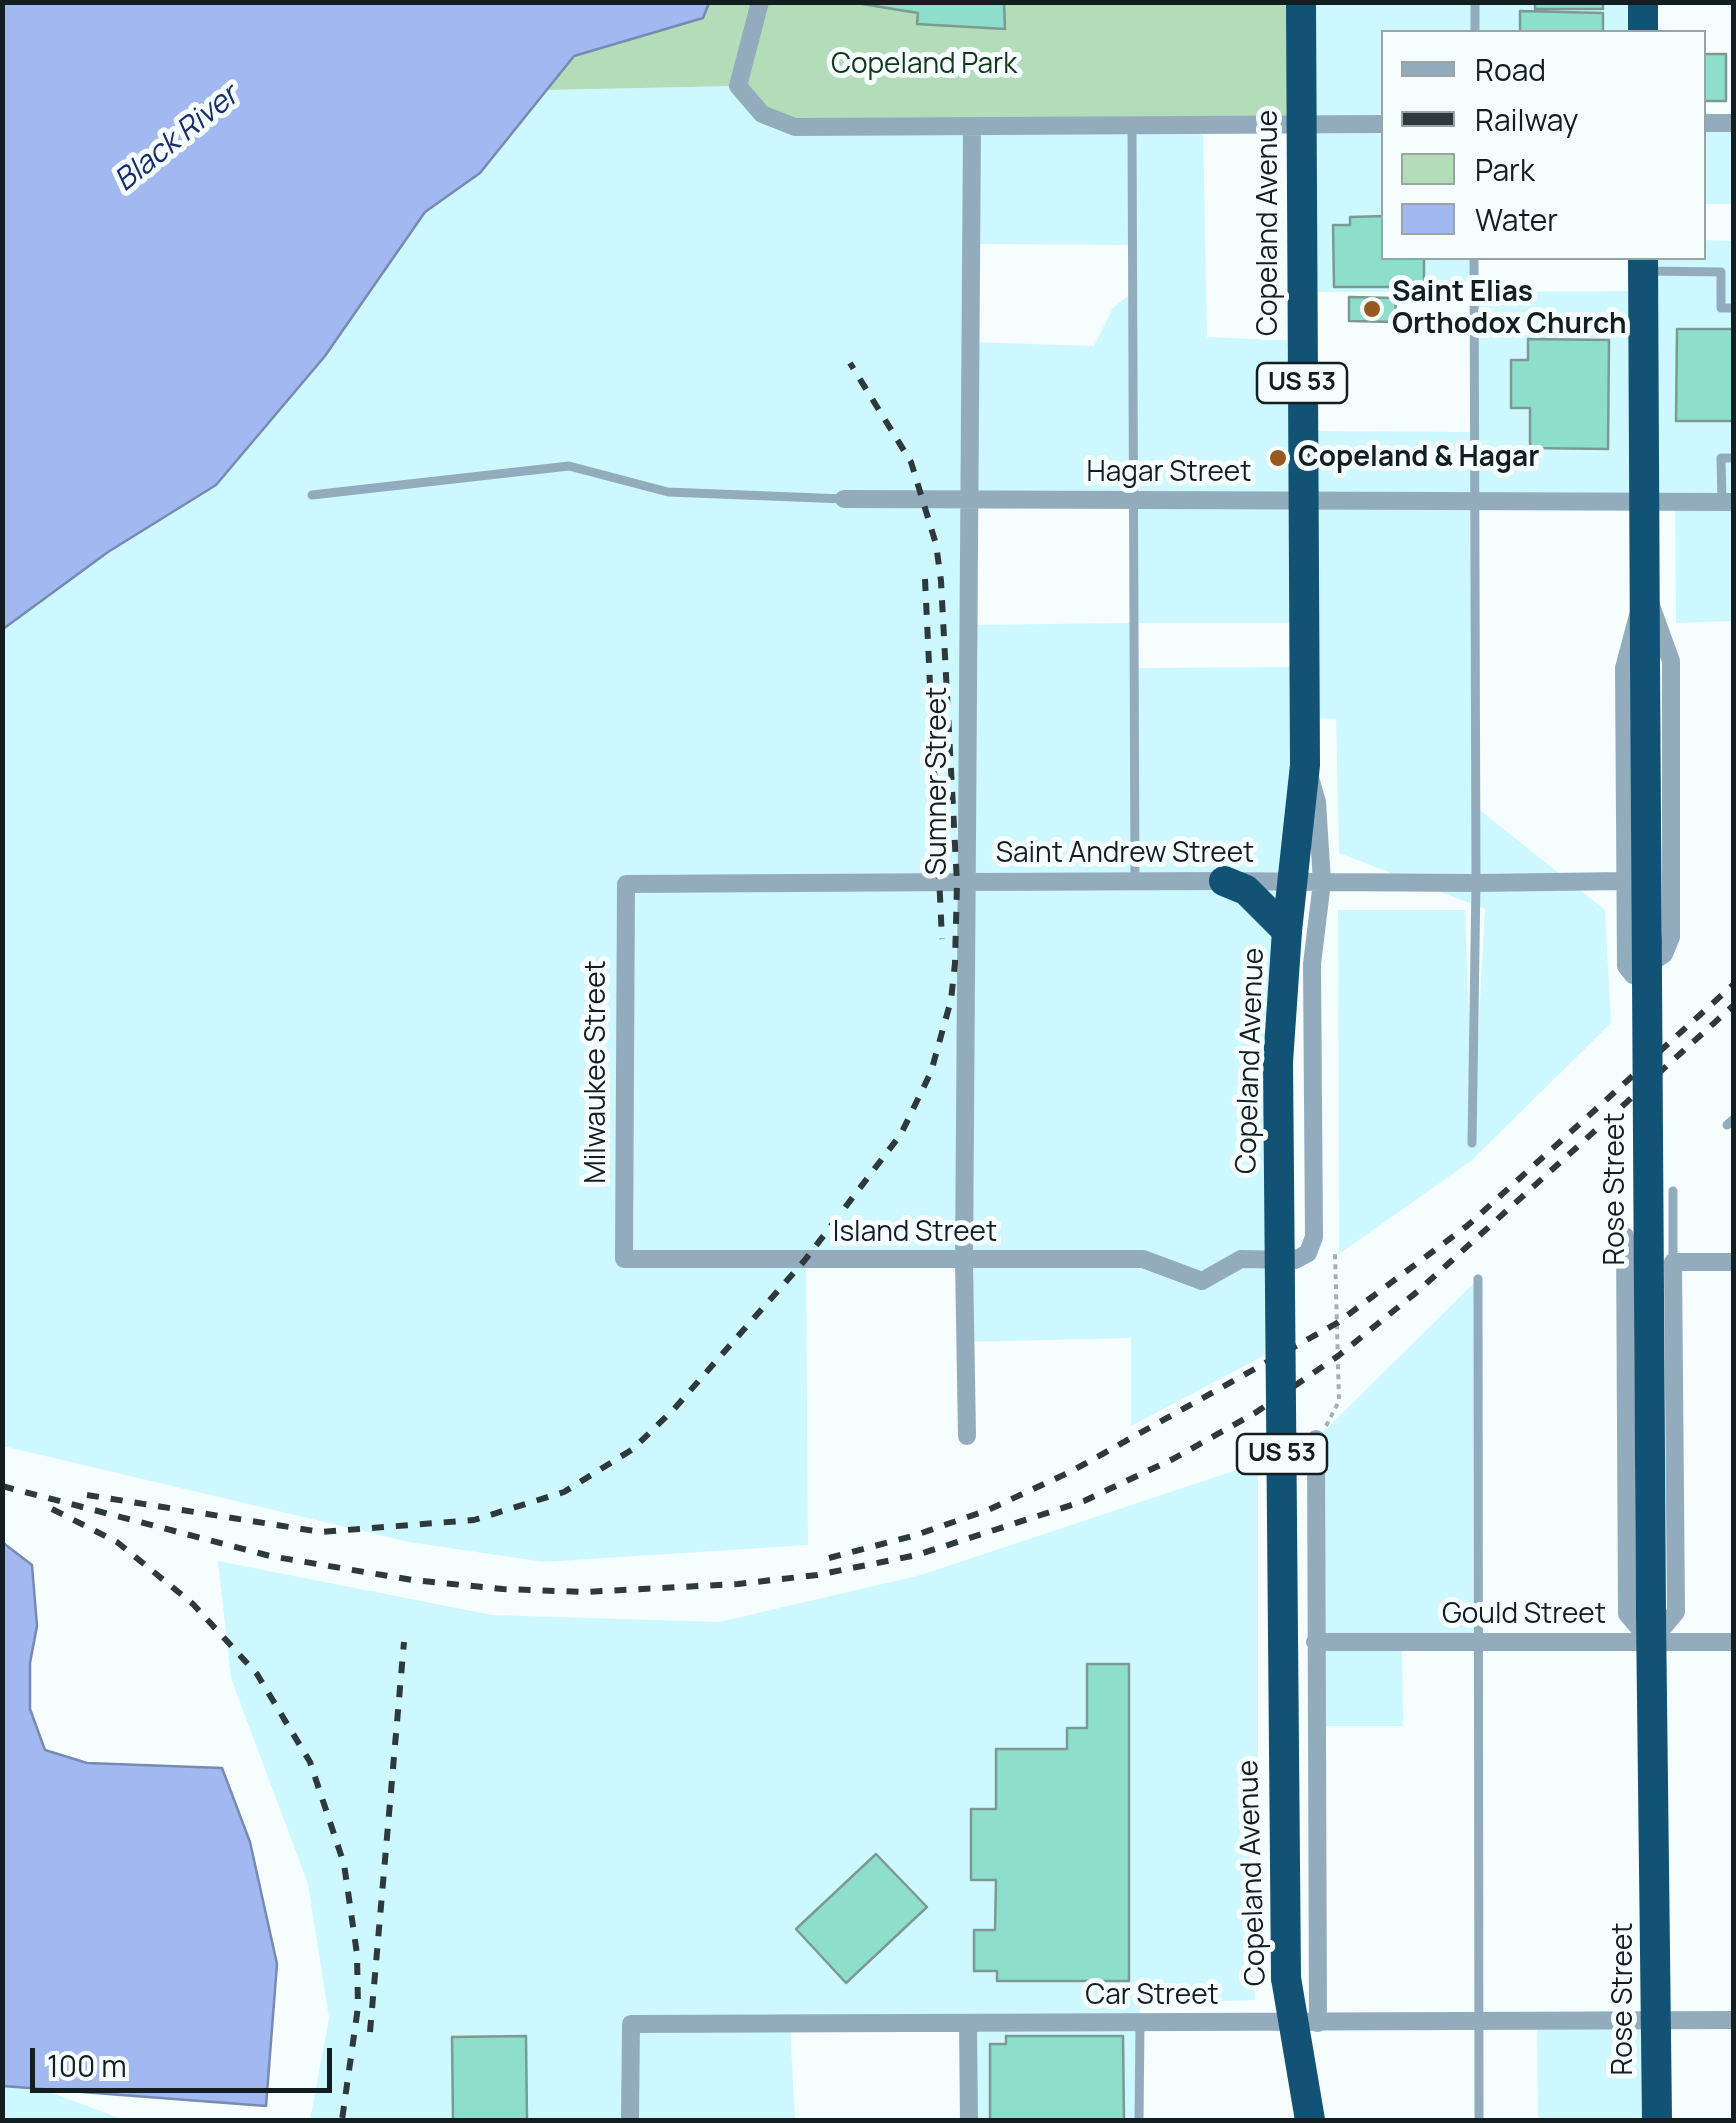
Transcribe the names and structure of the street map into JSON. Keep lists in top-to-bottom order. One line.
{"streets":{"highway":["Copeland Avenue","US 53","Rose Street"],"street":["Hagar Street","Sumner Street","Saint Andrew Street","Milwaukee Street","Island Street","Gould Street","Car Street"]},"crossings":[["Copeland Avenue","Hagar Street"],["Copeland Avenue","Saint Andrew Street"],["Copeland Avenue","Island Street"],["Copeland Avenue","Car Street"],["Hagar Street","Sumner Street"],["Hagar Street","Rose Street"],["Sumner Street","Saint Andrew Street"],["Sumner Street","Island Street"],["Saint Andrew Street","Milwaukee Street"],["Saint Andrew Street","Island Street"],["Milwaukee Street","Island Street"],["Rose Street","Gould Street"],["Rose Street","Car Street"]],"water":["Black River"],"parks":["Copeland Park"],"places":["Saint Elias Orthodox Church","Copeland & Hagar"],"legend":["Road","Railway","Park","Water"],"scale_bar":"100 m"}
